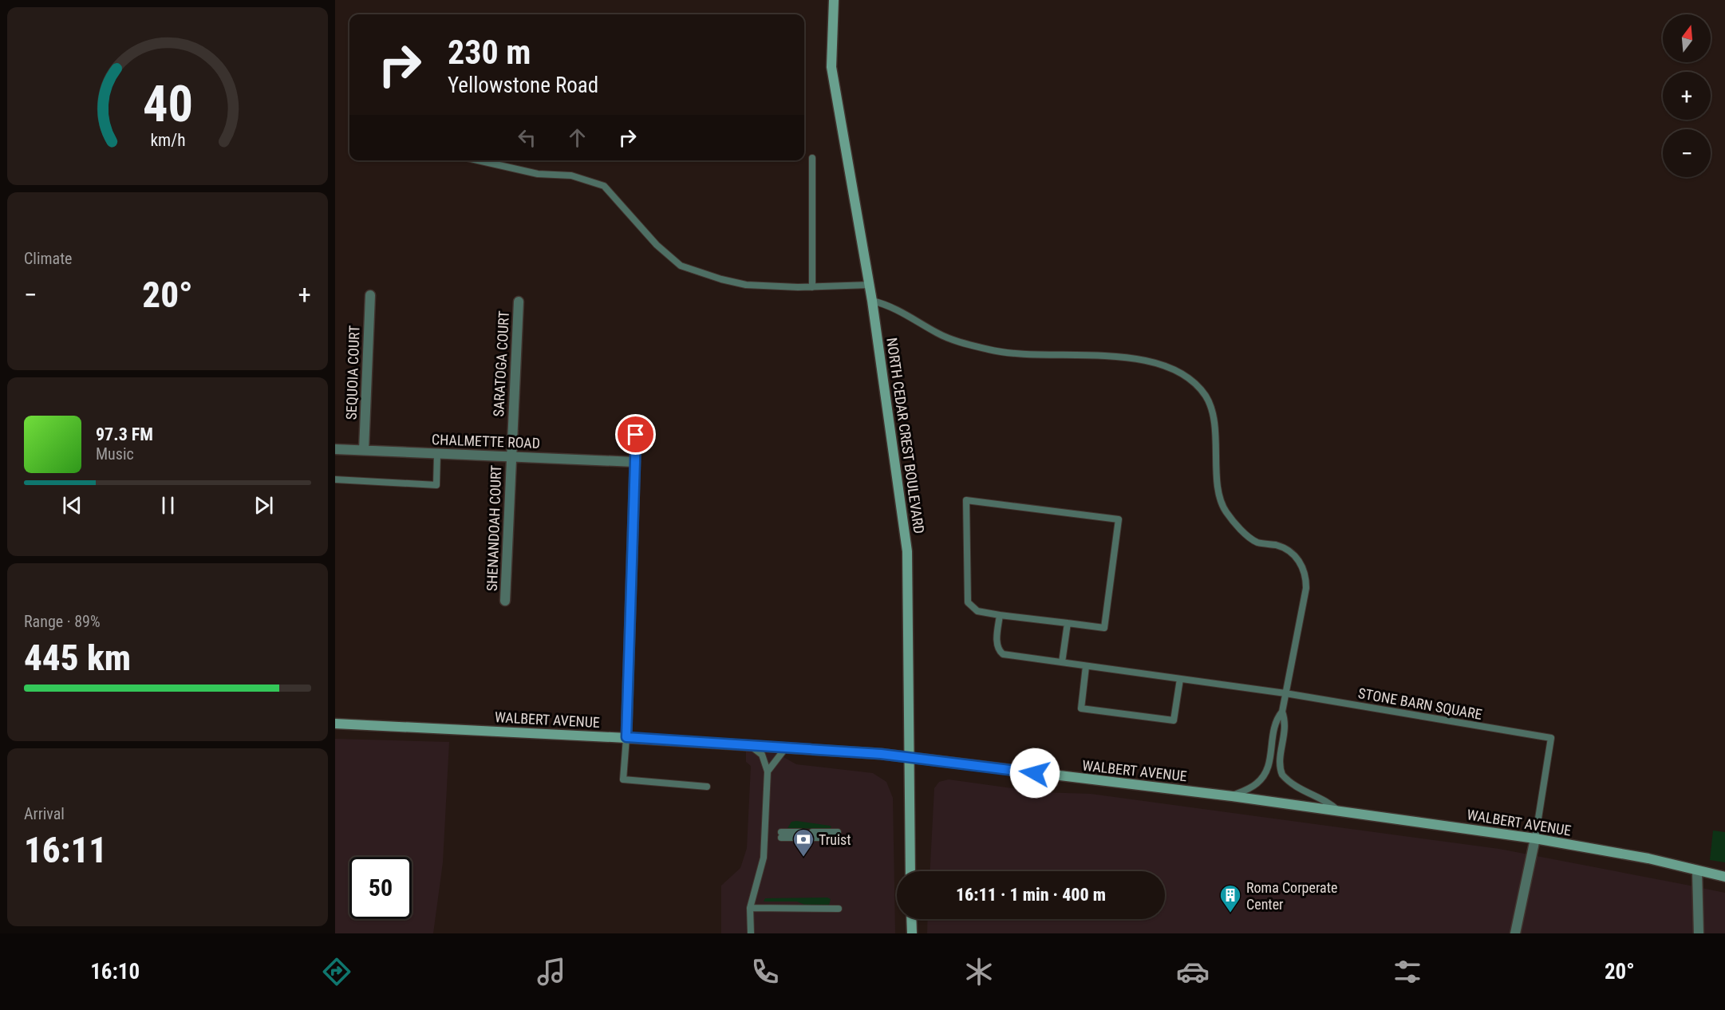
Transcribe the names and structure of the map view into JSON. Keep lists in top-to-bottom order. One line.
{"streets":{"main road":["NORTH CEDAR CREST BOULEVARD","WALBERT AVENUE"],"street":["SARATOGA COURT","SEQUOIA COURT","CHALMETTE ROAD","SHENANDOAH COURT"],"lane":["STONE BARN SQUARE"]},"crossings":[["SARATOGA COURT","CHALMETTE ROAD"],["SARATOGA COURT","SHENANDOAH COURT"],["SEQUOIA COURT","CHALMETTE ROAD"],["NORTH CEDAR CREST BOULEVARD","WALBERT AVENUE"],["CHALMETTE ROAD","SHENANDOAH COURT"],["STONE BARN SQUARE","WALBERT AVENUE"]],"places":{"bank":["Truist"],"building":["Roma Corperate Center"]},"north":"top","page":{"map_buttons":["+","−"],"turn":["230 m","Yellowstone Road"],"tile":["Climate",["Range · 89%","445 km"],["Arrival","16:11"]],"heat":["−","20°","+"],"song":["97.3 FM","Music"],"limit":"50","trip":"16:11 · 1 min · 400 m","tabs":["16:10","20°"],"gauge":["40","km/h"]}}
